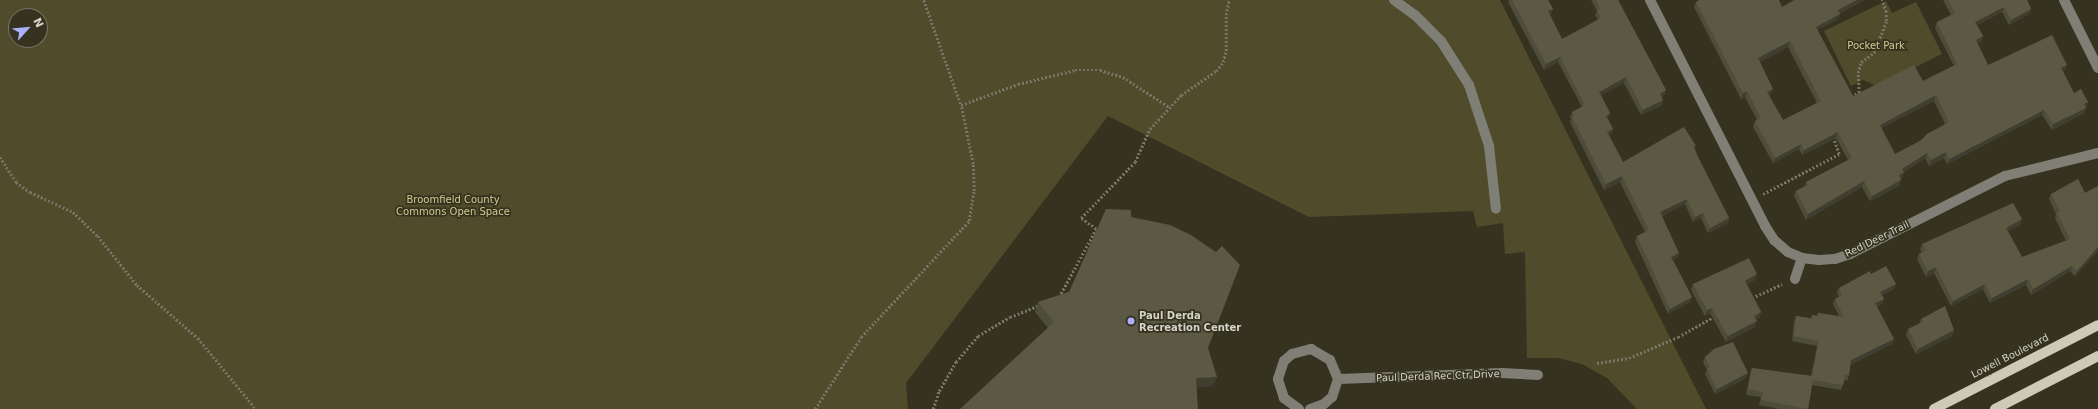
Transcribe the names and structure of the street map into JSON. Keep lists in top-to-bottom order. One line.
{"streets":{"main road":["Lowell Boulevard"],"street":["Red Deer Trail","Paul Derda Rec Ctr Drive"]},"parks":["Pocket Park","Broomfield County Commons Open Space"],"places":["Paul Derda Recreation Center"],"north":"top right"}
